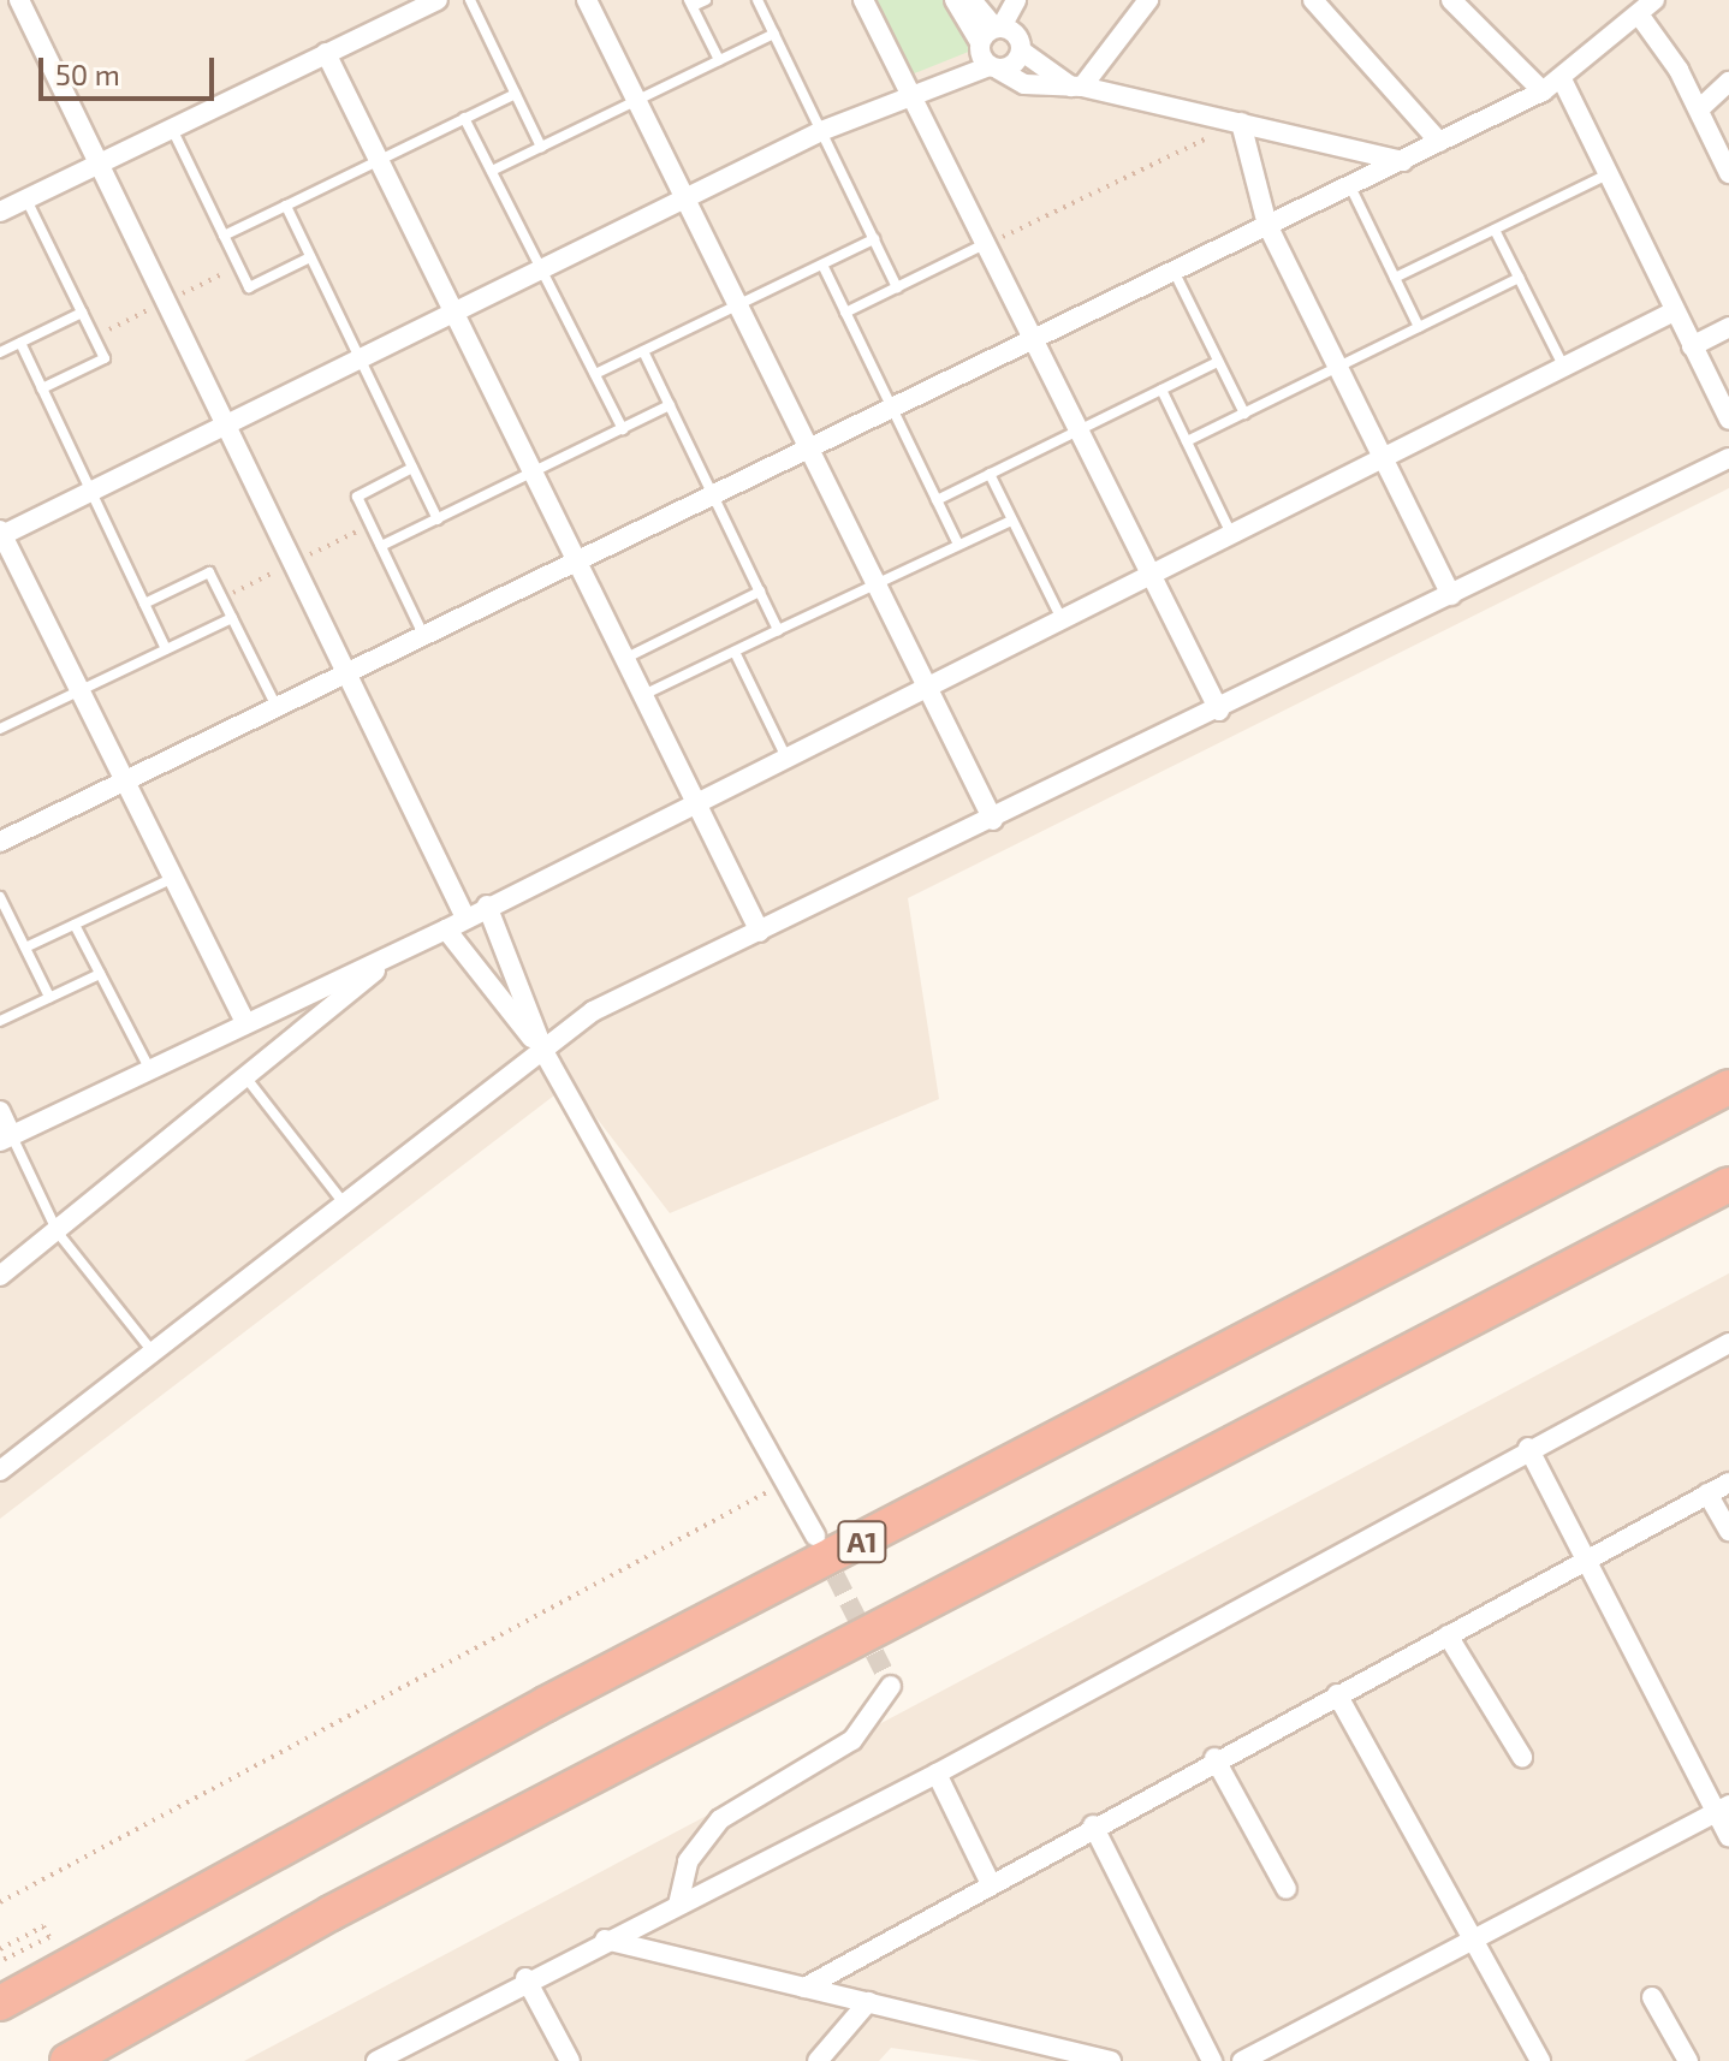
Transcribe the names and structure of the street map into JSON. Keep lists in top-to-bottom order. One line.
{"streets":{"highway":["A1"]},"scale_bar":"50 m"}
